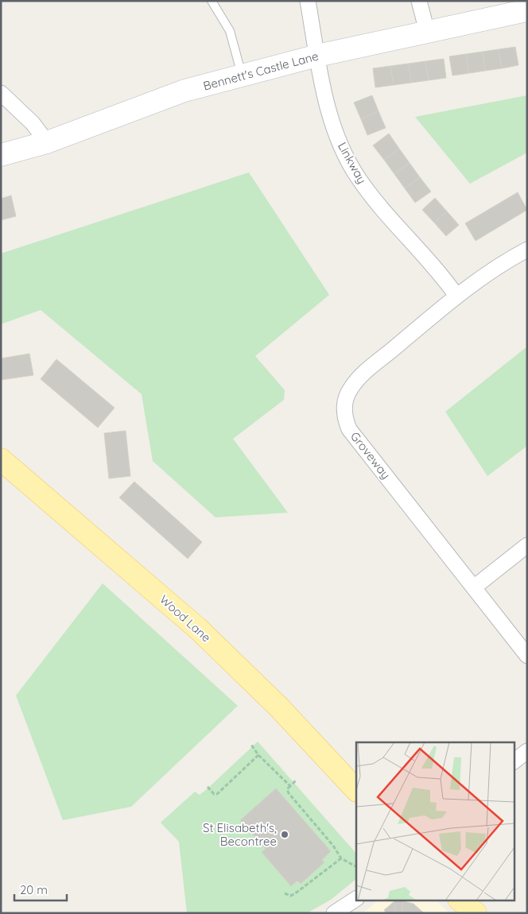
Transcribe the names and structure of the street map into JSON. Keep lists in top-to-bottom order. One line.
{"streets":{"main road":["Bennett's Castle Lane","Wood Lane"],"street":["Linkway","Groveway"]},"crossings":[["Bennett's Castle Lane","Linkway"],["Linkway","Groveway"]],"places":["St Elisabeth's, Becontree"],"scale_bar":"20 m"}
